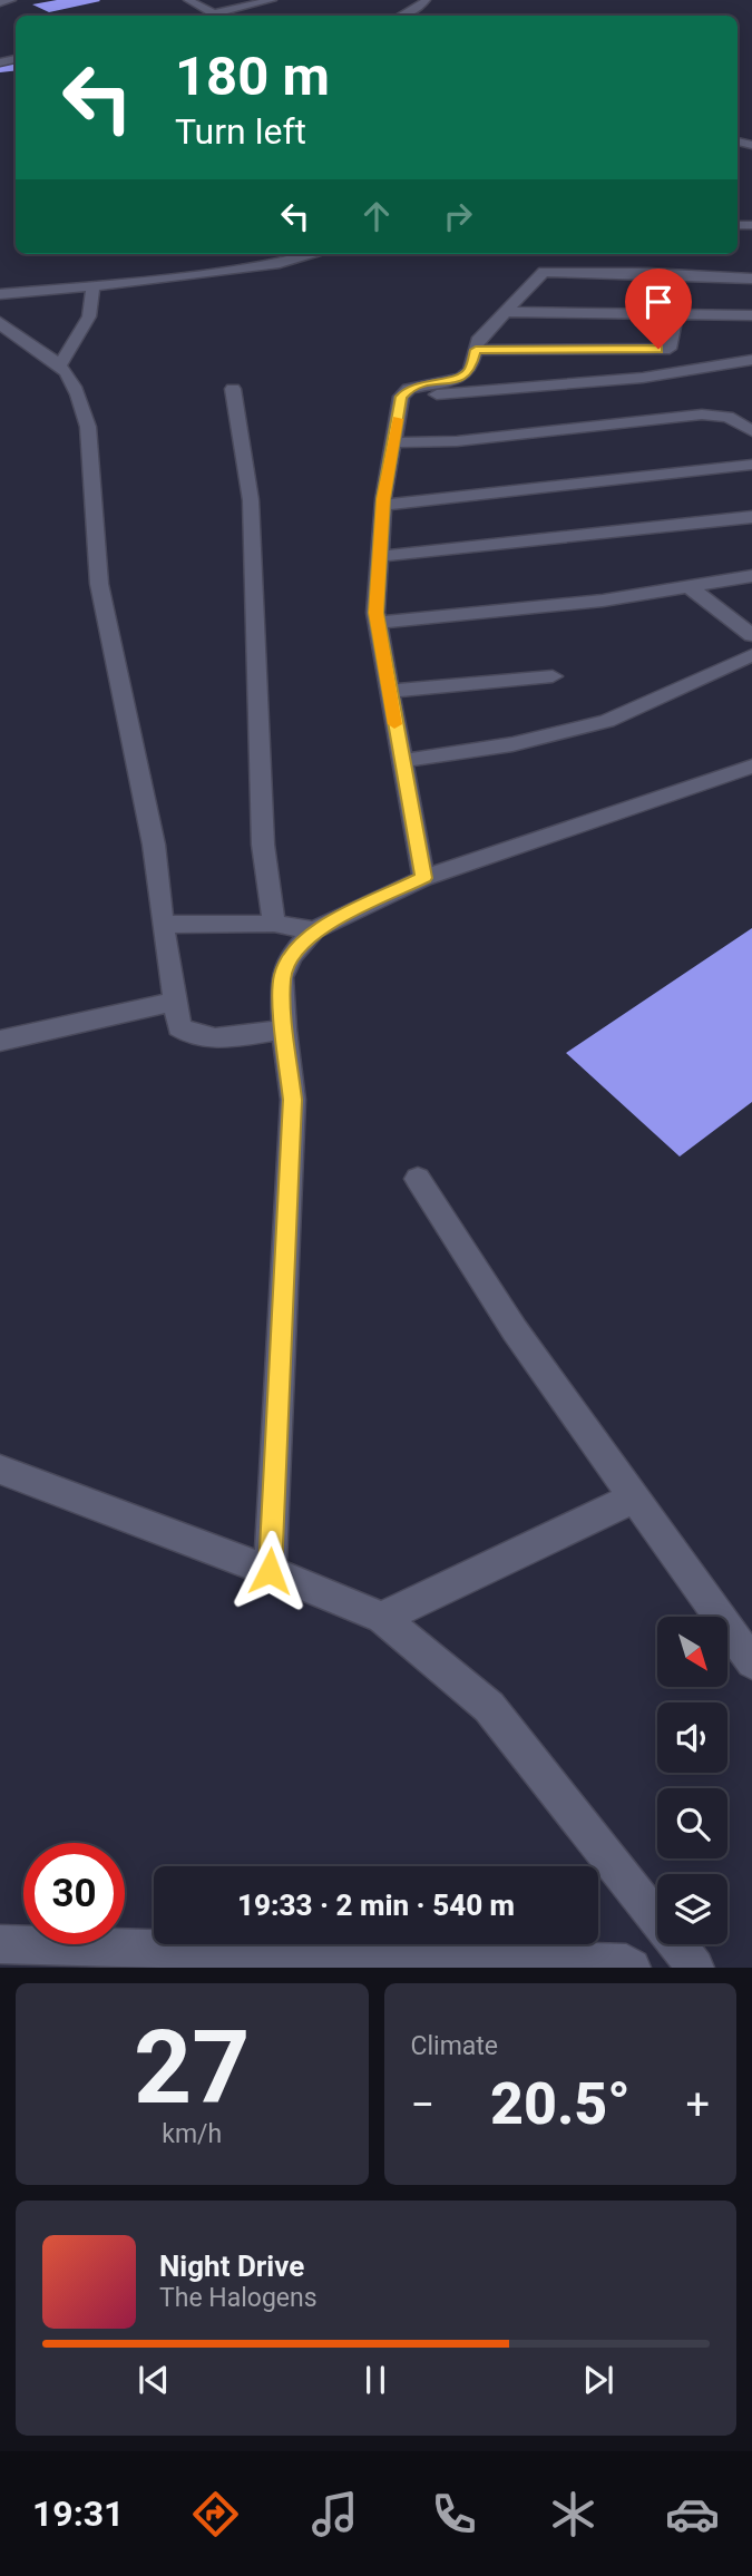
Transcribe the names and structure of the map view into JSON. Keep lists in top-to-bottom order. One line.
{"north":"bottom right","page":{"turn":["180 m","Turn left"],"limit":"30","trip":"19:33 · 2 min · 540 m","tile":[["27","km/h"],"Climate"],"heat":["−","20.5°","+"],"song":["Night Drive","The Halogens"],"tabs":"19:31"}}
